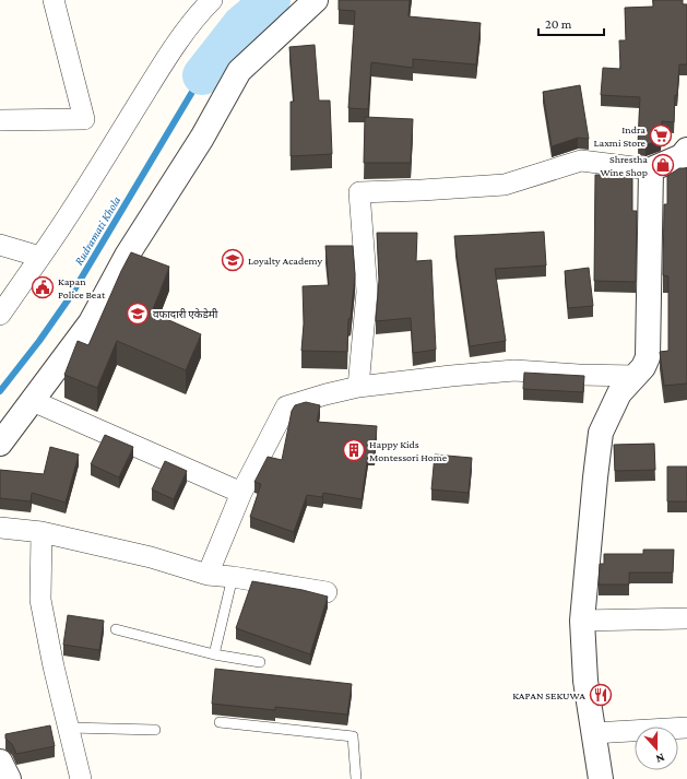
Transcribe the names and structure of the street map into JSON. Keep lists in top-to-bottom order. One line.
{"water":["Rudramati Khola"],"places":{"supermarket":["Indra Laxmi Store"],"shop":["Shrestha Wine Shop"],"school or university":["Loyalty Academy","वफादारी एकेडेमी"],"public building":["Kapan Police Beat"],"building":["Happy Kids Montessori Home"],"restaurant":["KAPAN SEKUWA"]},"scale_bar":"20 m","north":"bottom"}
